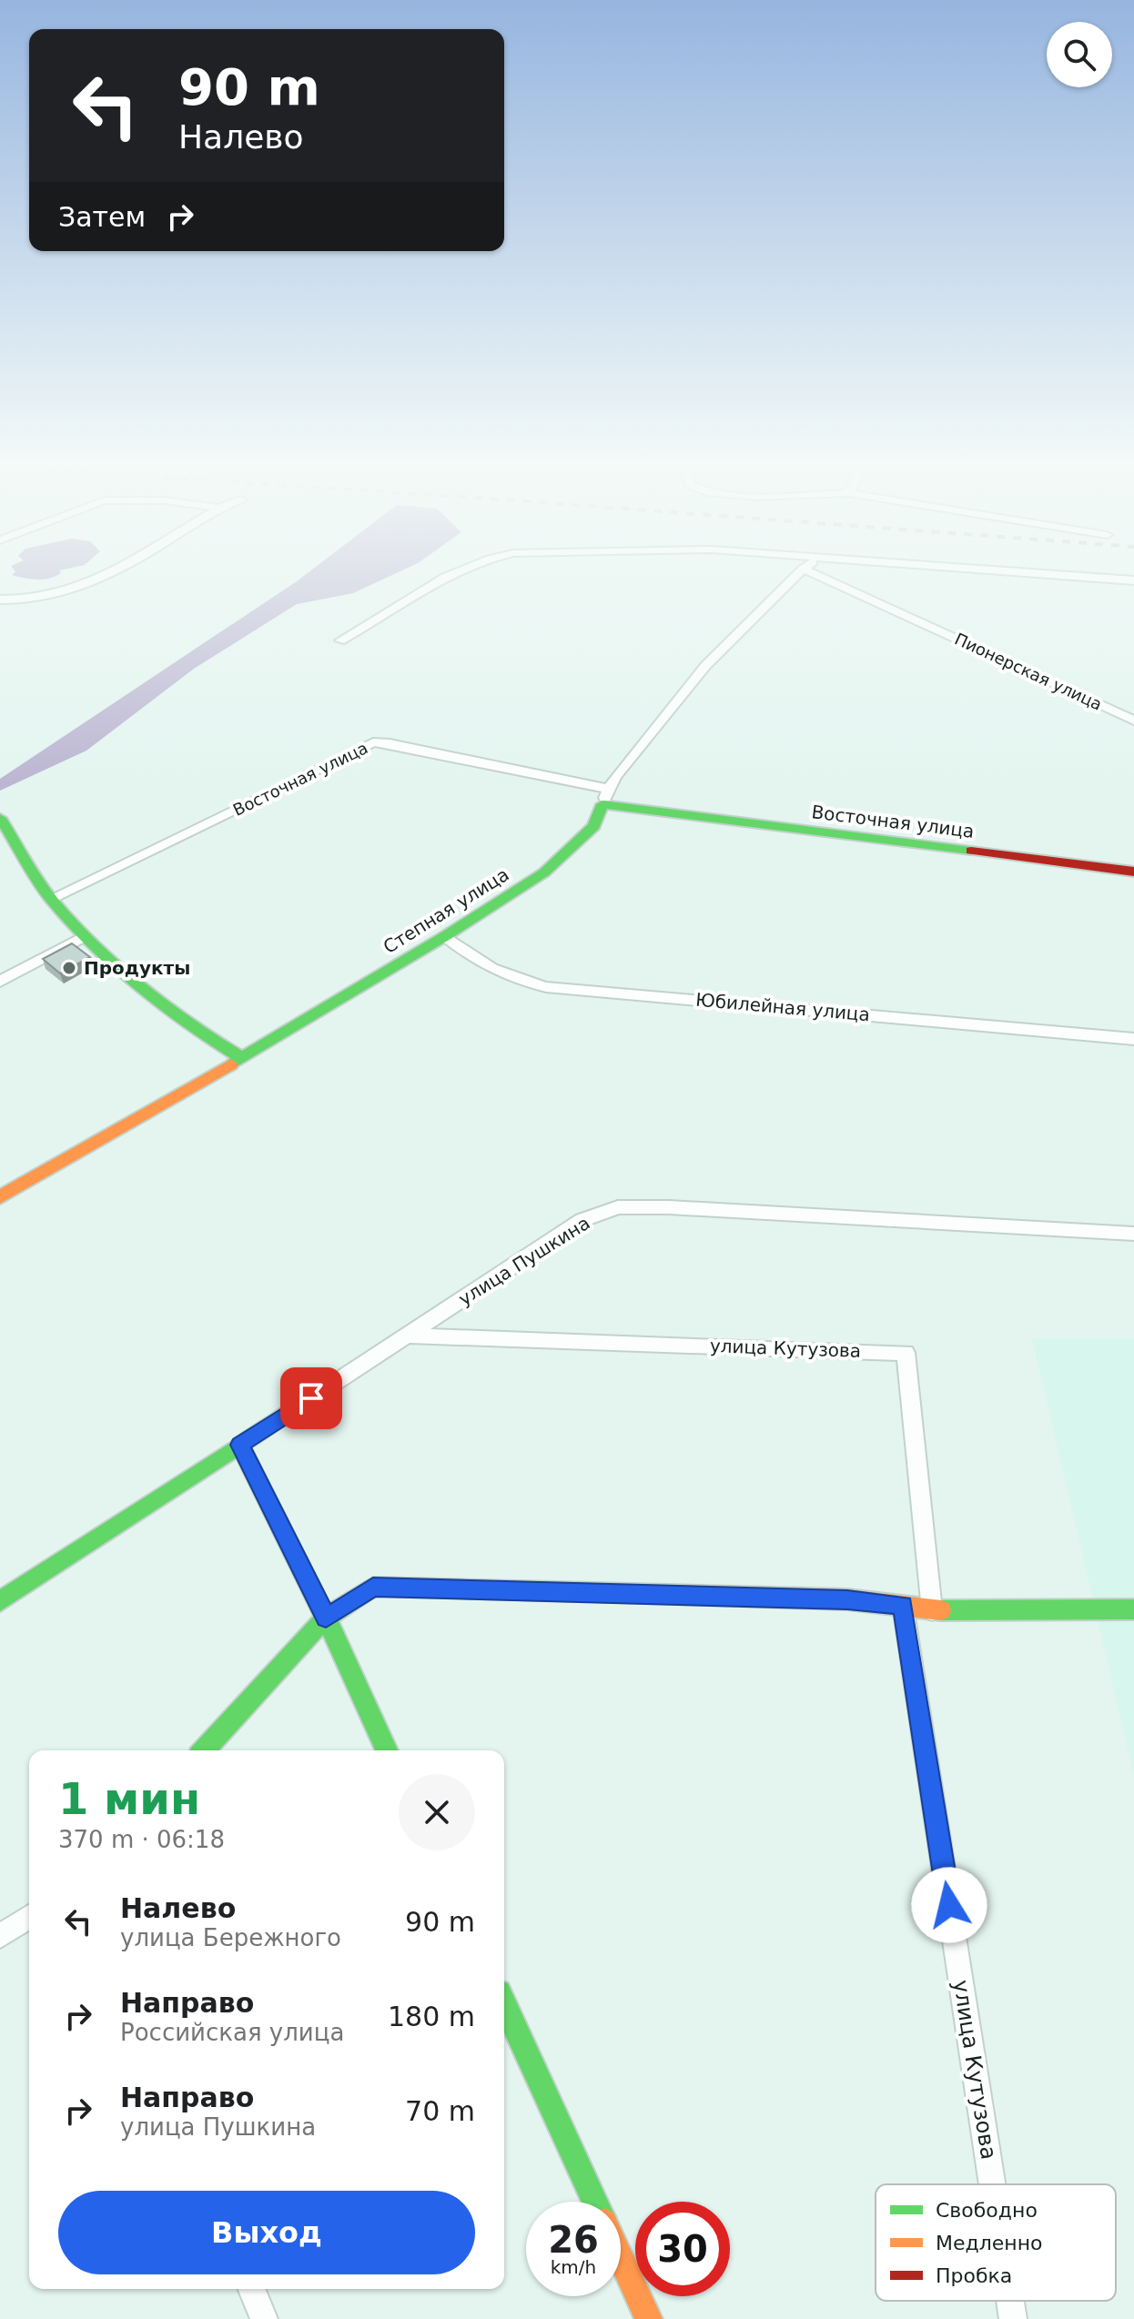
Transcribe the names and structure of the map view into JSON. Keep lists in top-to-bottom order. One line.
{"streets":{"street":["Пионерская улица","Восточная улица","Степная улица","Юбилейная улица","улица Пушкина","улица Кутузова"]},"crossings":[["Пионерская улица","Степная улица"],["Восточная улица","Степная улица"],["Степная улица","Юбилейная улица"],["улица Пушкина","улица Кутузова"]],"places":["Продукты"],"legend":["Свободно","Медленно","Пробка"],"page":{"turn":["90 m","Налево"],"then":"Затем","heading":["1 мин","370 m · 06:18"],"list":[{"name":"Налево","note":"улица Бережного","value":"90 m"},{"name":"Направо","note":"Российская улица","value":"180 m"},{"name":"Направо","note":"улица Пушкина","value":"70 m"}],"buttons":"Выход","speed":"26 km/h","limit":"30"}}
